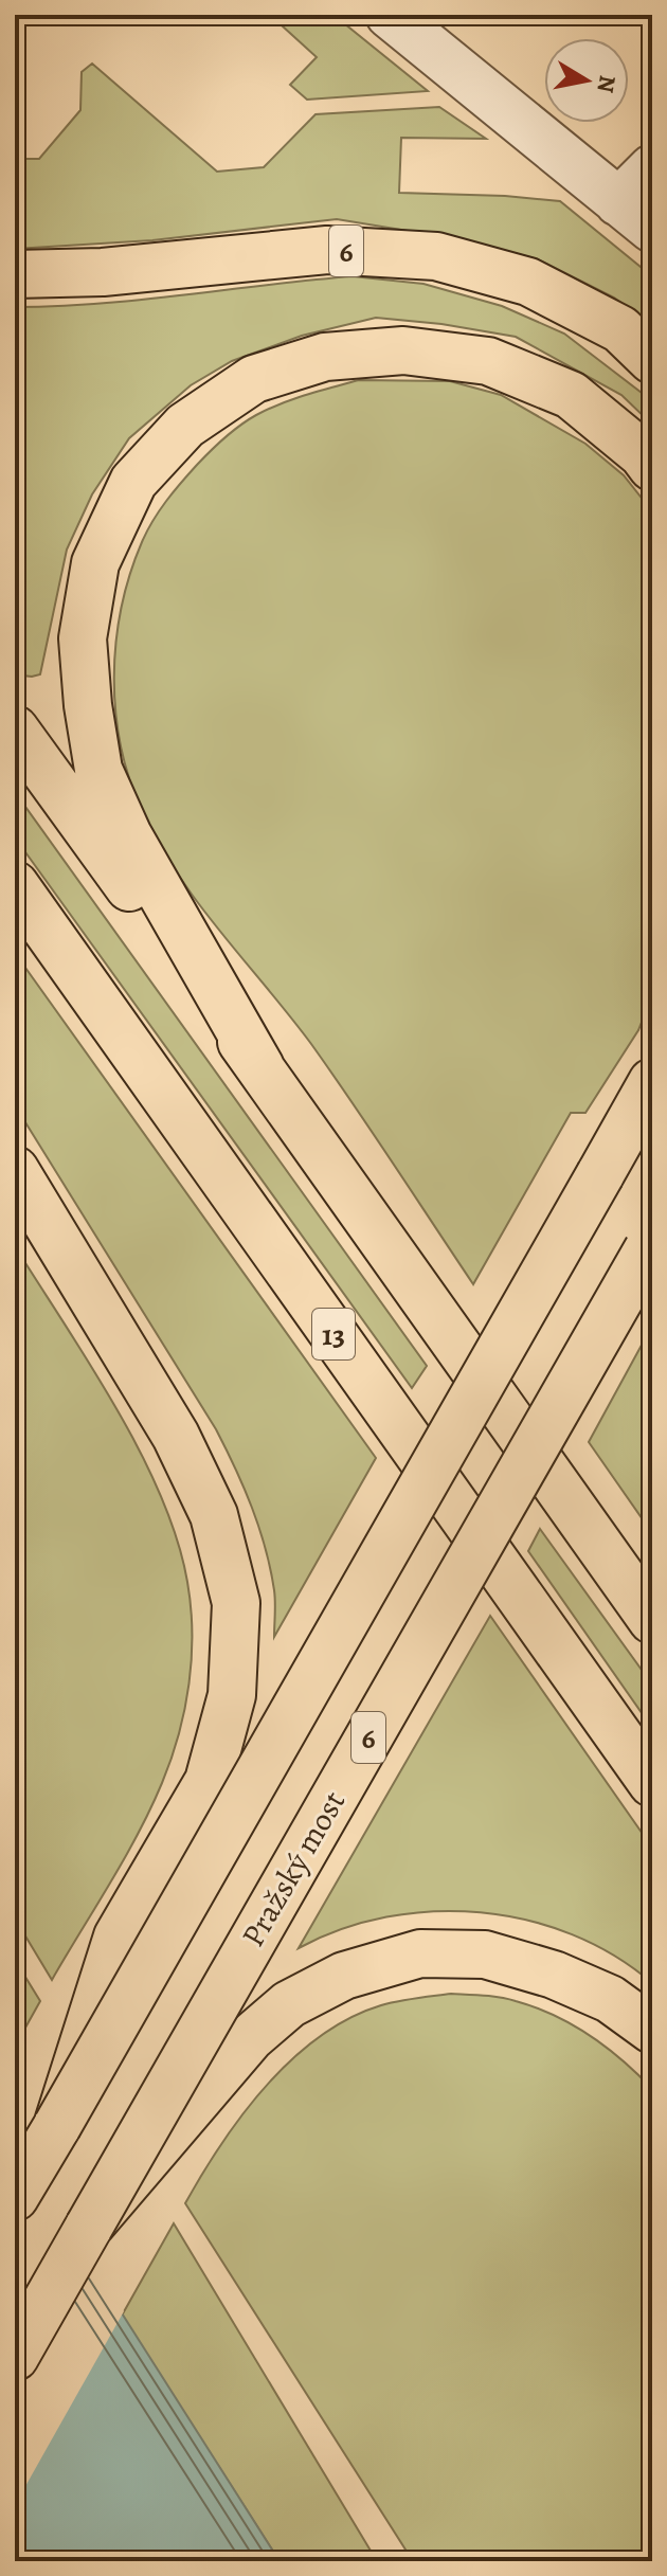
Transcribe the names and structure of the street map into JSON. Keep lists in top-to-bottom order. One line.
{"streets":{"highway":["6","13","Pražský most"]},"north":"right"}
